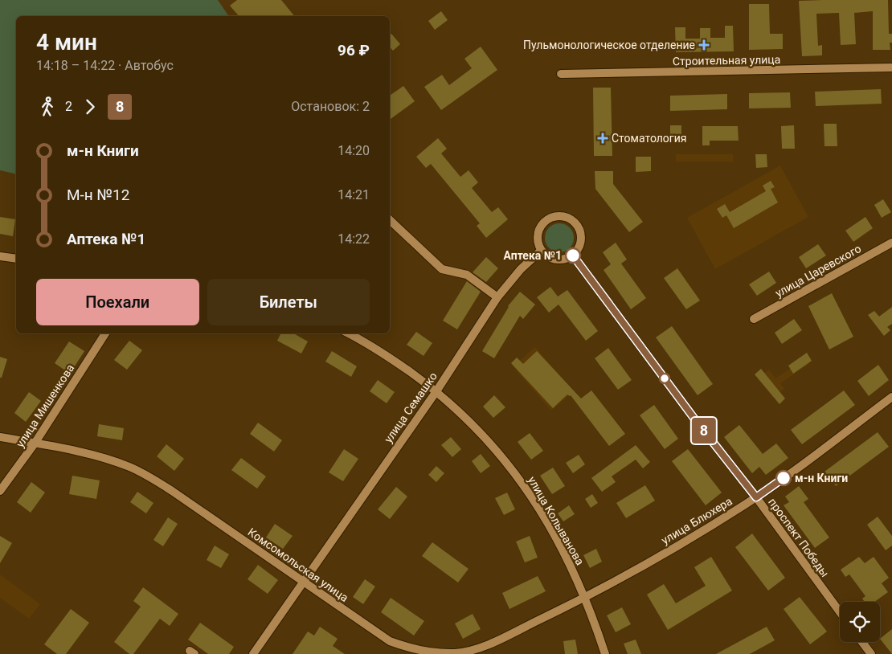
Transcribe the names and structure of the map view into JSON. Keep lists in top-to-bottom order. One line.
{"streets":{"street":["Строительная улица","улица Царевского","улица Мишенкова","улица Семашко","улица Колыванова","улица Блюхера","проспект Победы","Комсомольская улица"]},"crossings":[["улица Мишенкова","Комсомольская улица"],["улица Семашко","улица Колыванова"],["улица Семашко","проспект Победы"],["улица Семашко","Комсомольская улица"],["улица Колыванова","улица Блюхера"],["улица Колыванова","Комсомольская улица"],["улица Блюхера","проспект Победы"],["улица Блюхера","Комсомольская улица"]],"places":{"health":["Пульмонологическое отделение","Стоматология"],"other":["Аптека №1","м-н Книги"]},"lines":["bus line 8"],"page":{"on_map":"8","heading":["4 мин","14:18 – 14:22 · Автобус","96 ₽"],"legs":["2","8","Остановок: 2"],"list":[{"name":"м-н Книги","value":"14:20"},{"name":"М-н №12","value":"14:21"},{"name":"Аптека №1","value":"14:22"}],"buttons":["Поехали","Билеты"]}}
